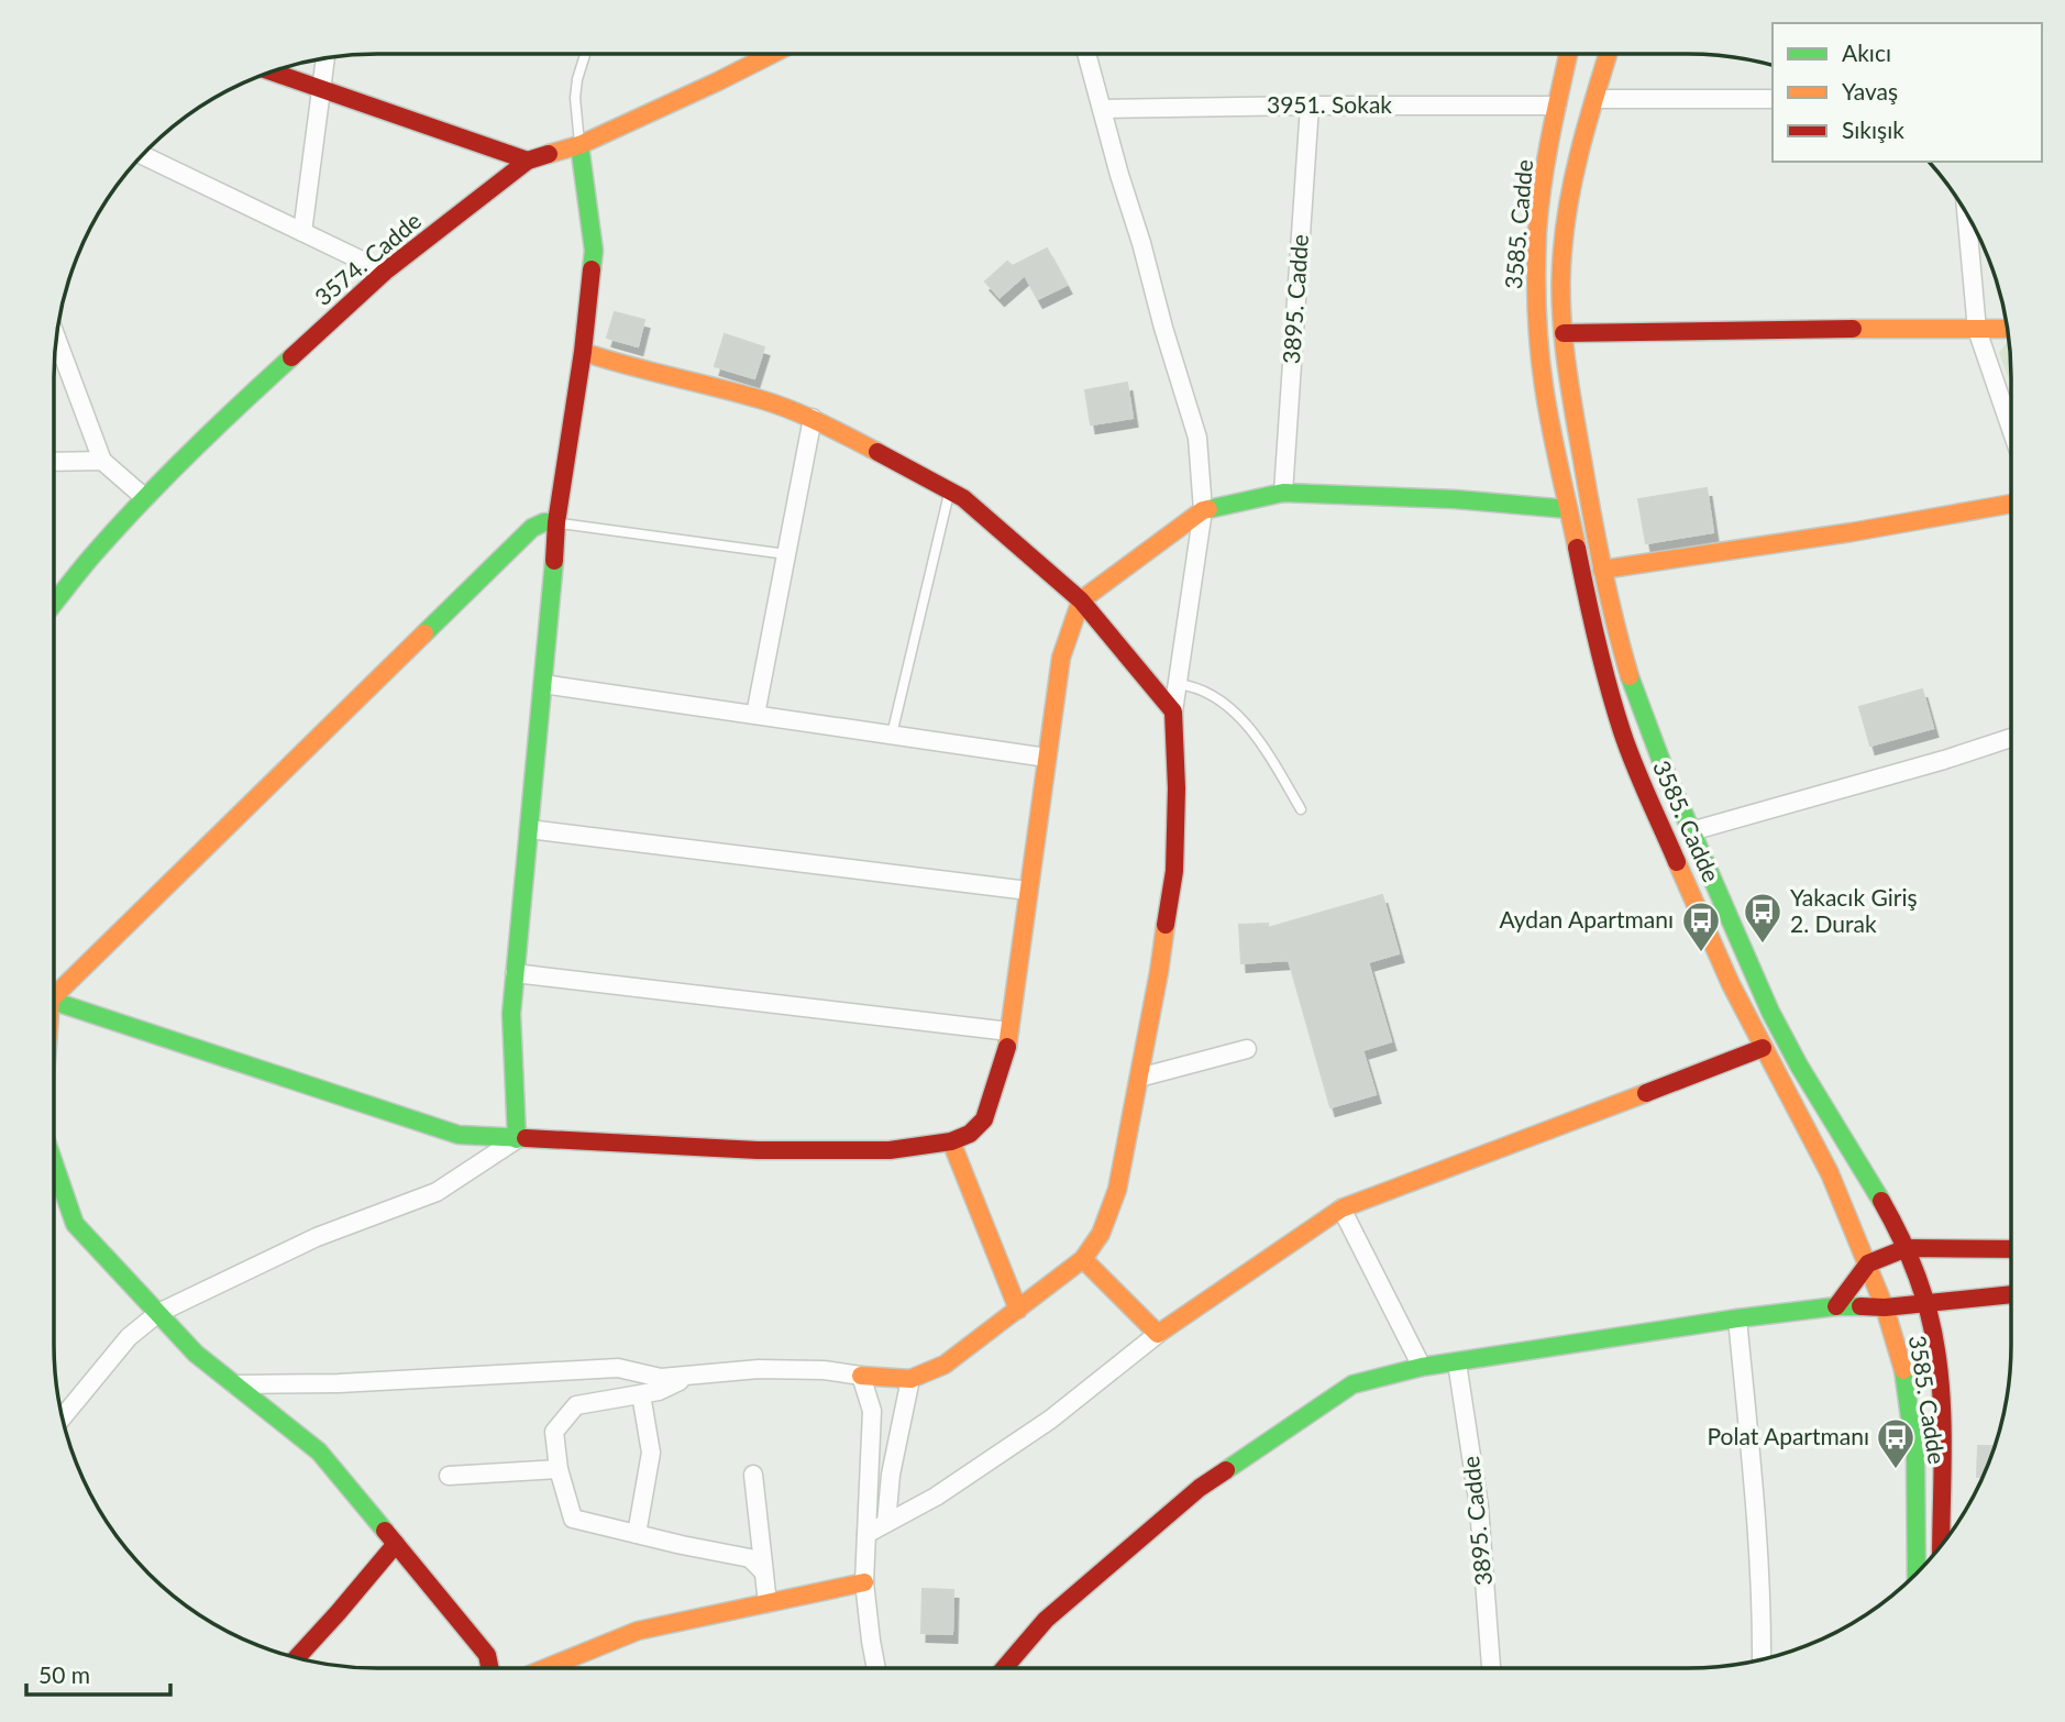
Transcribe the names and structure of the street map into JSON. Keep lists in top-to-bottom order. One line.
{"streets":{"street":["3951. Sokak","3585. Cadde","3574. Cadde","3895. Cadde"]},"crossings":[["3951. Sokak","3585. Cadde"],["3951. Sokak","3895. Cadde"]],"places":{"bus stop":["Yakacık Giriş 2. Durak","Aydan Apartmanı","Polat Apartmanı"]},"legend":["Akıcı","Yavaş","Sıkışık"],"scale_bar":"50 m"}
